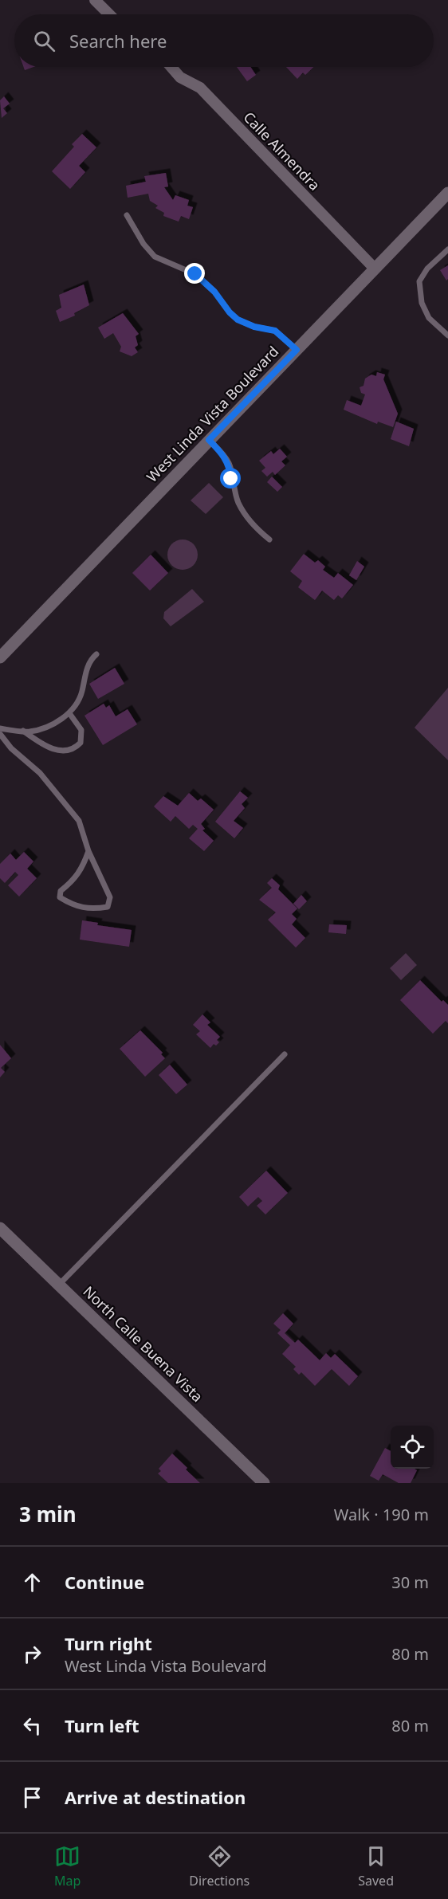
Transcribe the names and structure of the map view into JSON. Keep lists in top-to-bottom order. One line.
{"streets":{"street":["Calle Almendra","West Linda Vista Boulevard","North Calle Buena Vista"]},"crossings":[["Calle Almendra","West Linda Vista Boulevard"]],"page":{"search":"Search here","heading":["3 min","Walk · 190 m"],"list":[["Continue","30 m"],["Turn right","West Linda Vista Boulevard","80 m"],["Turn left","80 m"],"Arrive at destination"],"nav":["Map","Directions","Saved"]}}
